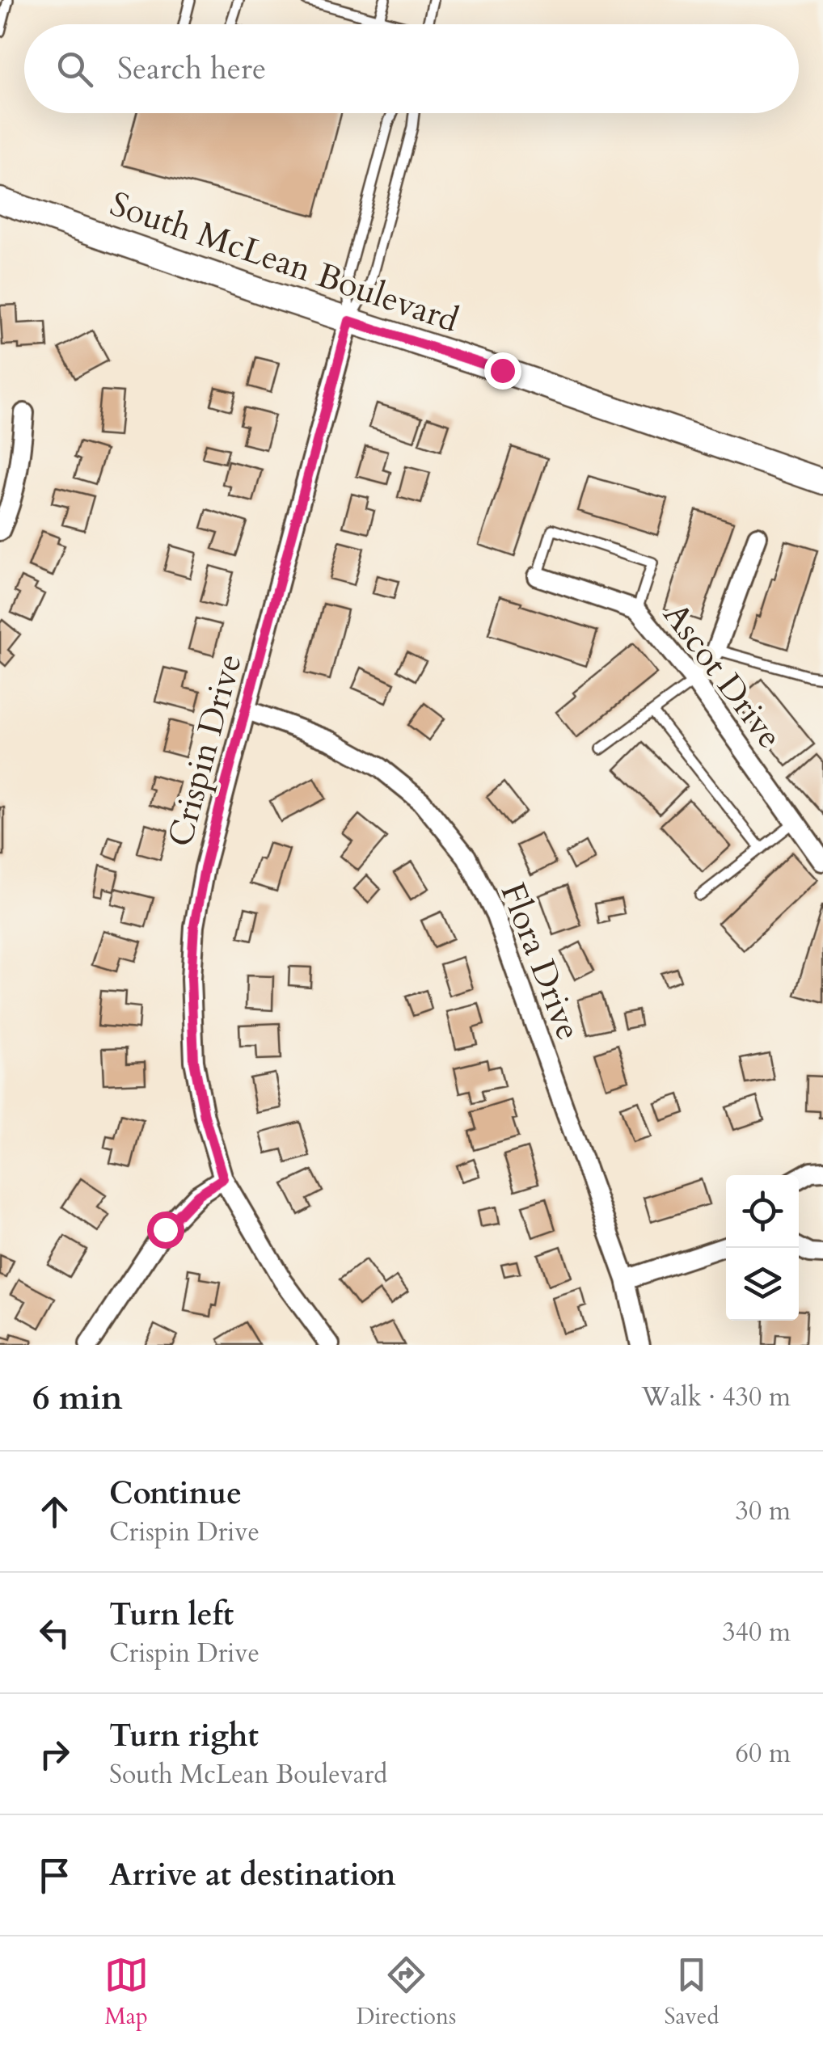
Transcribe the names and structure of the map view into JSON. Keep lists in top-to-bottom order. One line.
{"streets":{"main road":["South McLean Boulevard"],"street":["Ascot Drive","Crispin Drive","Flora Drive"]},"crossings":[["South McLean Boulevard","Crispin Drive"],["Crispin Drive","Flora Drive"]],"page":{"search":"Search here","heading":["6 min","Walk · 430 m"],"list":[["Continue","Crispin Drive","30 m"],["Turn left","Crispin Drive","340 m"],["Turn right","South McLean Boulevard","60 m"],"Arrive at destination"],"nav":["Map","Directions","Saved"]}}
